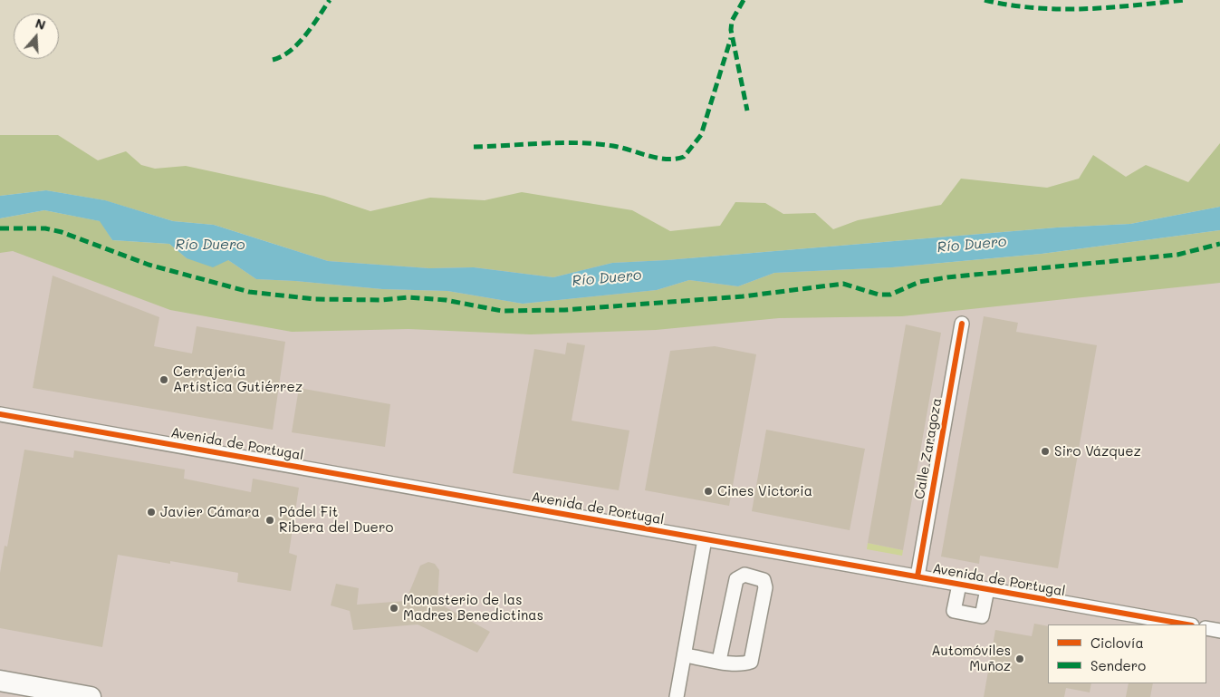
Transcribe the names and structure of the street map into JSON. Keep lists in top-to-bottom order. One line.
{"streets":{"street":["Avenida de Portugal","Calle Zaragoza"]},"crossings":[["Avenida de Portugal","Calle Zaragoza"]],"water":["Río Duero"],"places":["Cerrajería Artística Gutiérrez","Siro Vázquez","Cines Victoria","Javier Cámara","Pádel Fit Ribera del Duero","Monasterio de las Madres Benedictinas","Automóviles Muñoz"],"legend":["Ciclovía","Sendero"],"north":"top"}
